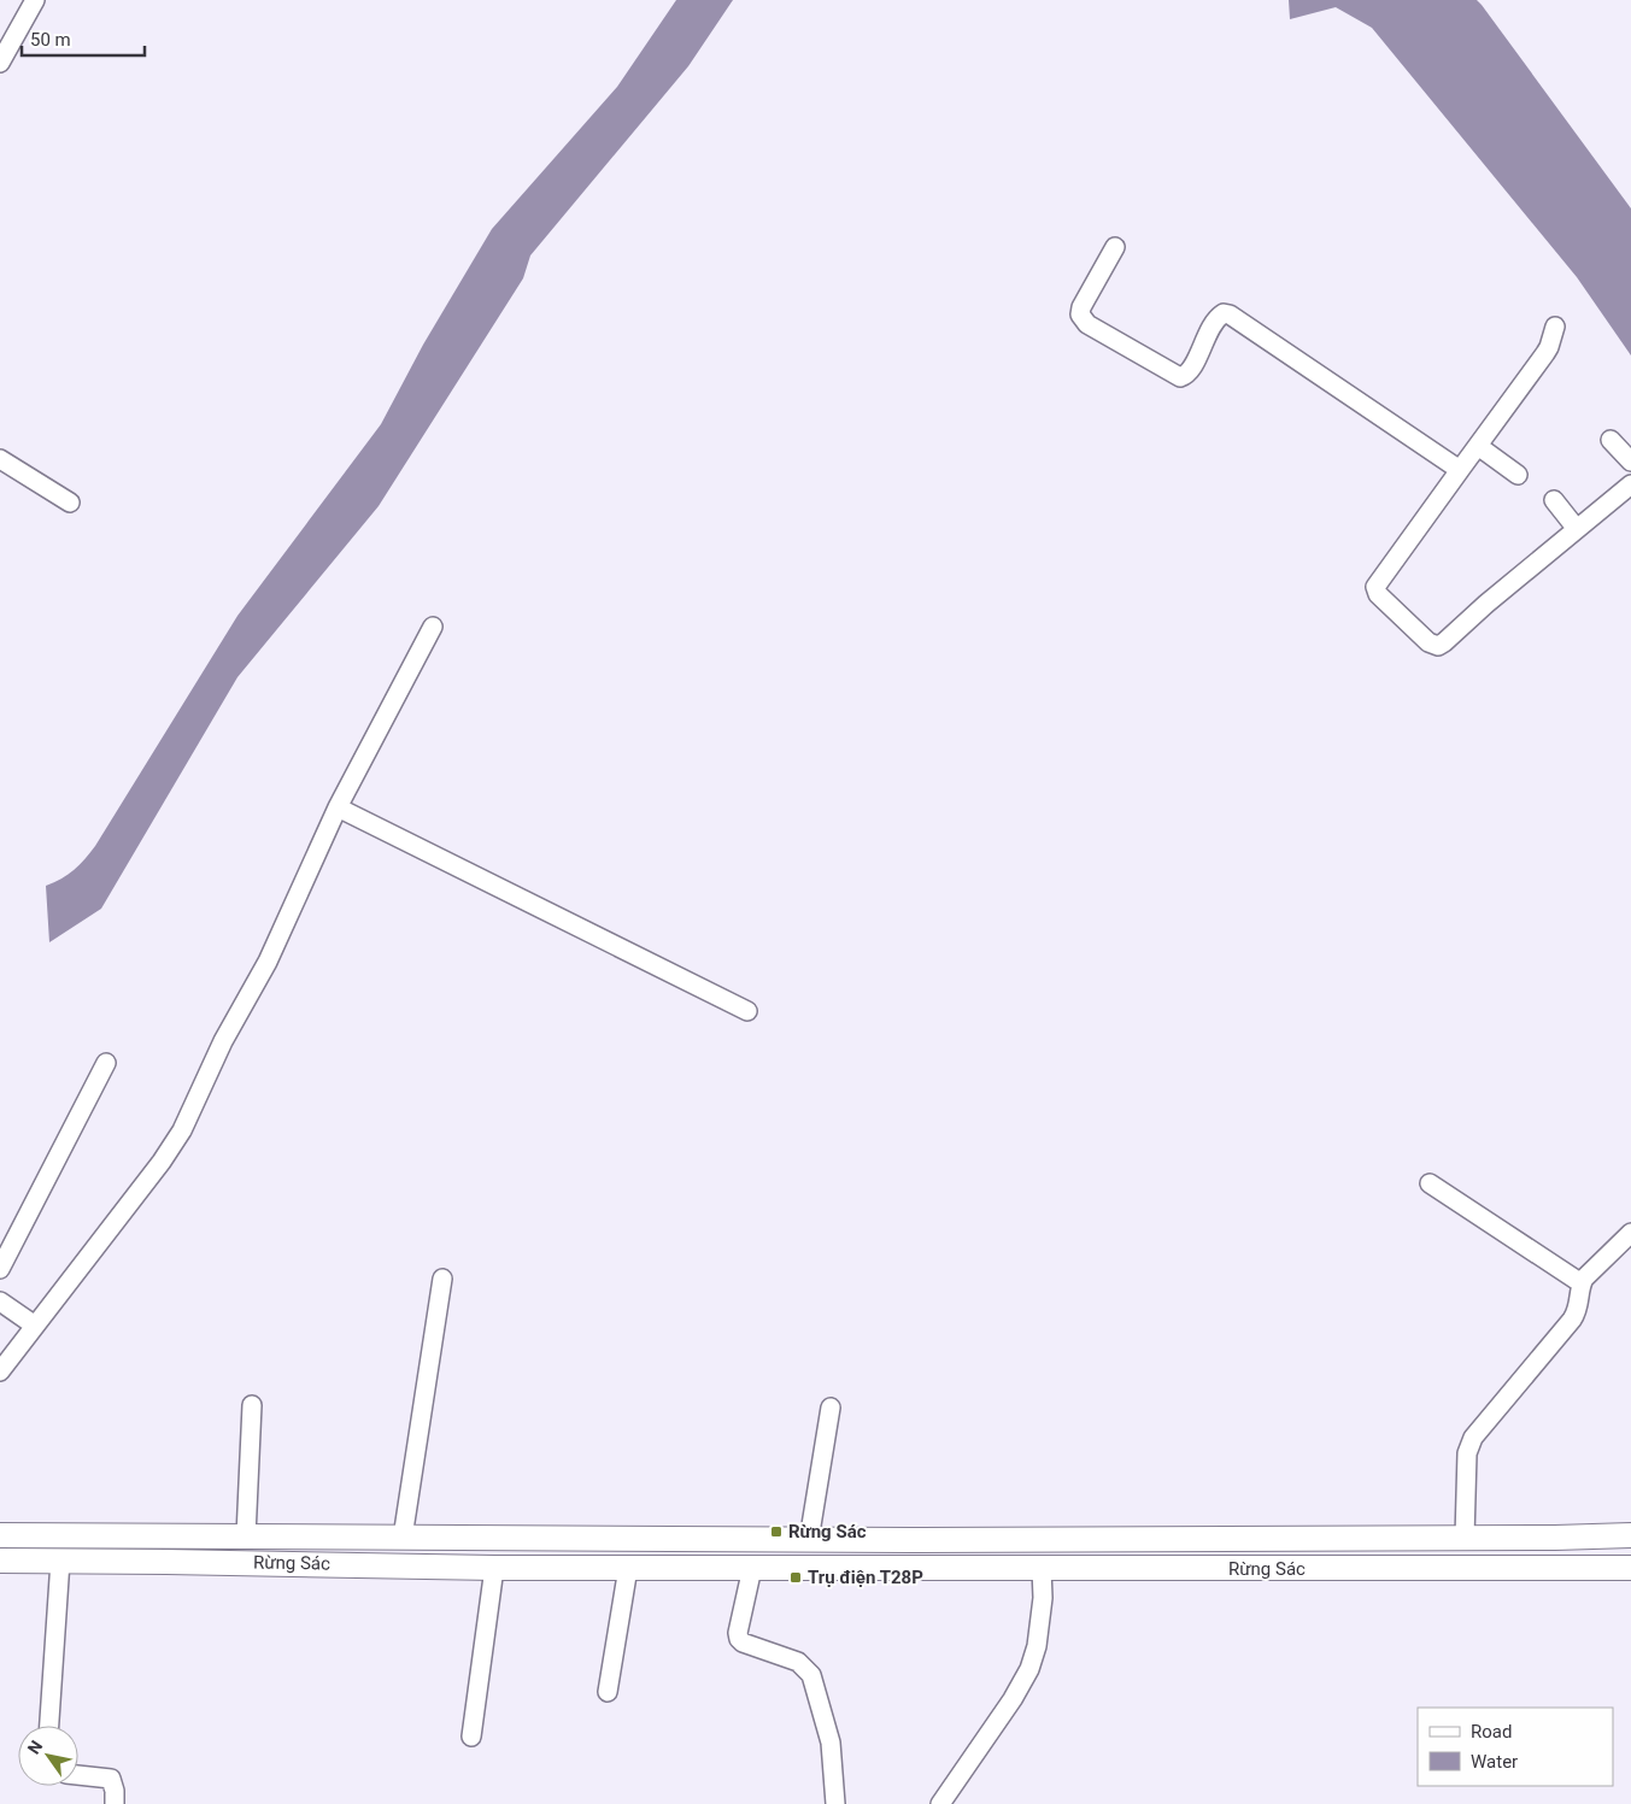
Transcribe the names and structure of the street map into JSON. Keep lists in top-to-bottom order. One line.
{"streets":{"main road":["Rừng Sác"]},"places":{"transit":["Rừng Sác","Trụ điện T28P"]},"legend":["Road","Water"],"scale_bar":"50 m","north":"top left"}
